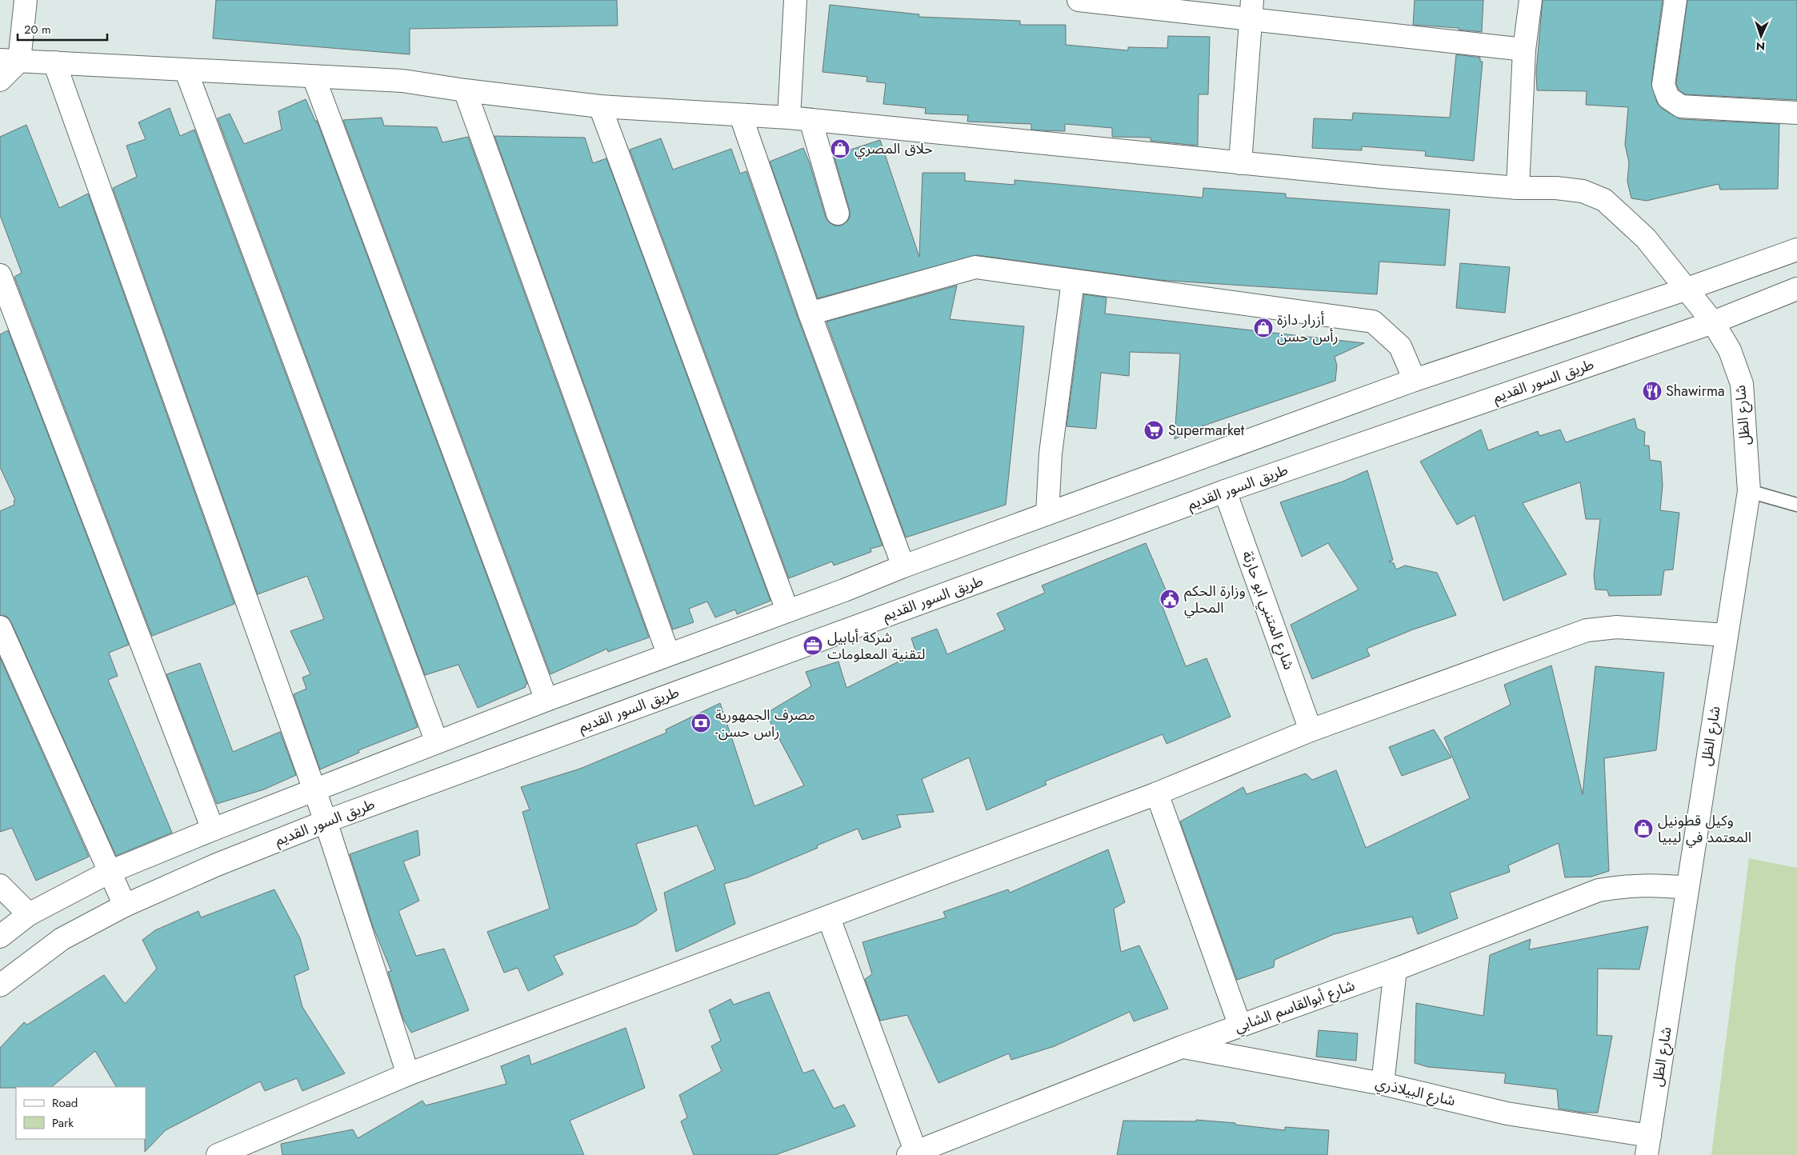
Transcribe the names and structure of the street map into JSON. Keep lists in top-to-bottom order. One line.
{"streets":{"street":["طريق السور القديم","شارع الظل","شارع المتنبي ابو حارثة","شارع أبوالقاسم الشابي","شارع البيلاذري"]},"crossings":[["طريق السور القديم","شارع الظل"],["طريق السور القديم","شارع المتنبي ابو حارثة"],["شارع الظل","شارع أبوالقاسم الشابي"],["شارع الظل","شارع البيلاذري"],["شارع أبوالقاسم الشابي","شارع البيلاذري"]],"places":{"shop":["حلاق المصري","أزرار دازة رأس حسن","وكيل قطونيل المعتمد في ليبيا"],"restaurant":["Shawirma"],"supermarket":["Supermarket"],"public building":["وزارة الحكم المحلي"],"office":["شركة أبابيل لتقنية المعلومات"],"bank":["مصرف الجمهورية -راس حسن"]},"legend":["Road","Park"],"scale_bar":"20 m","north":"bottom"}
